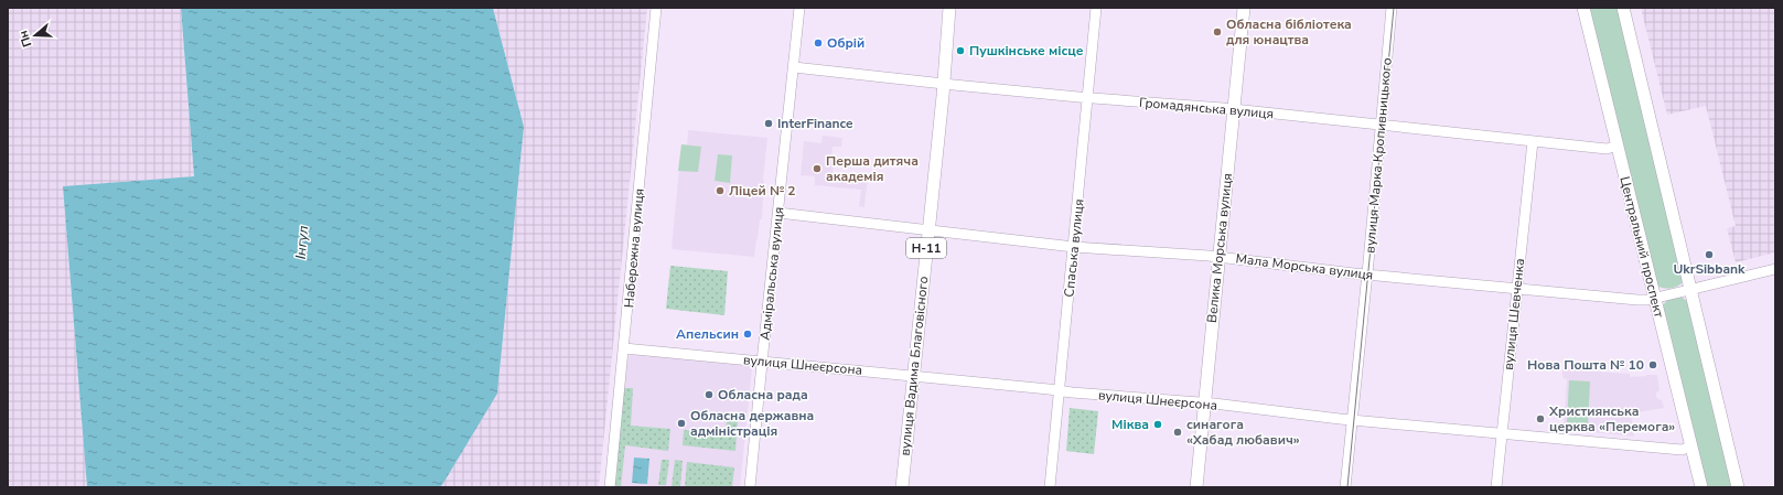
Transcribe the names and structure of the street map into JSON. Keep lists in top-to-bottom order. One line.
{"streets":{"main road":["Центральний проспект","Н-11","Велика Морська вулиця","вулиця Вадима Благовісного"],"street":["Громадянська вулиця","вулиця Марка Кропивницького","Набережна вулиця","Спаська вулиця","Мала Морська вулиця","Адміральська вулиця","вулиця Шевченка","вулиця Шнеєрсона"]},"crossings":[["Громадянська вулиця","вулиця Марка Кропивницького"],["Громадянська вулиця","Центральний проспект"],["Громадянська вулиця","Спаська вулиця"],["Громадянська вулиця","Велика Морська вулиця"],["Громадянська вулиця","Адміральська вулиця"],["Громадянська вулиця","вулиця Шевченка"],["Громадянська вулиця","вулиця Вадима Благовісного"],["вулиця Марка Кропивницького","Мала Морська вулиця"],["вулиця Марка Кропивницького","вулиця Шнеєрсона"],["Центральний проспект","Мала Морська вулиця"],["Центральний проспект","вулиця Шнеєрсона"],["Набережна вулиця","вулиця Шнеєрсона"],["Спаська вулиця","Мала Морська вулиця"],["Спаська вулиця","вулиця Шнеєрсона"],["Велика Морська вулиця","Мала Морська вулиця"],["Велика Морська вулиця","вулиця Шнеєрсона"],["Мала Морська вулиця","Адміральська вулиця"],["Мала Морська вулиця","вулиця Шевченка"],["Мала Морська вулиця","вулиця Вадима Благовісного"],["Адміральська вулиця","вулиця Шнеєрсона"],["вулиця Шевченка","вулиця Шнеєрсона"],["вулиця Шнеєрсона","вулиця Вадима Благовісного"]],"water":["Інгул"],"places":["Обласна бібліотека для юнацтва","Обрій","Пушкінське місце","InterFinance","Перша дитяча академія","Ліцей № 2","UkrSibbank","Апельсин","Нова Пошта № 10","Обласна рада","Християнська церква «Перемога»","Обласна державна адміністрація","Міква","синагога «Хабад любавич»"],"north":"left"}
